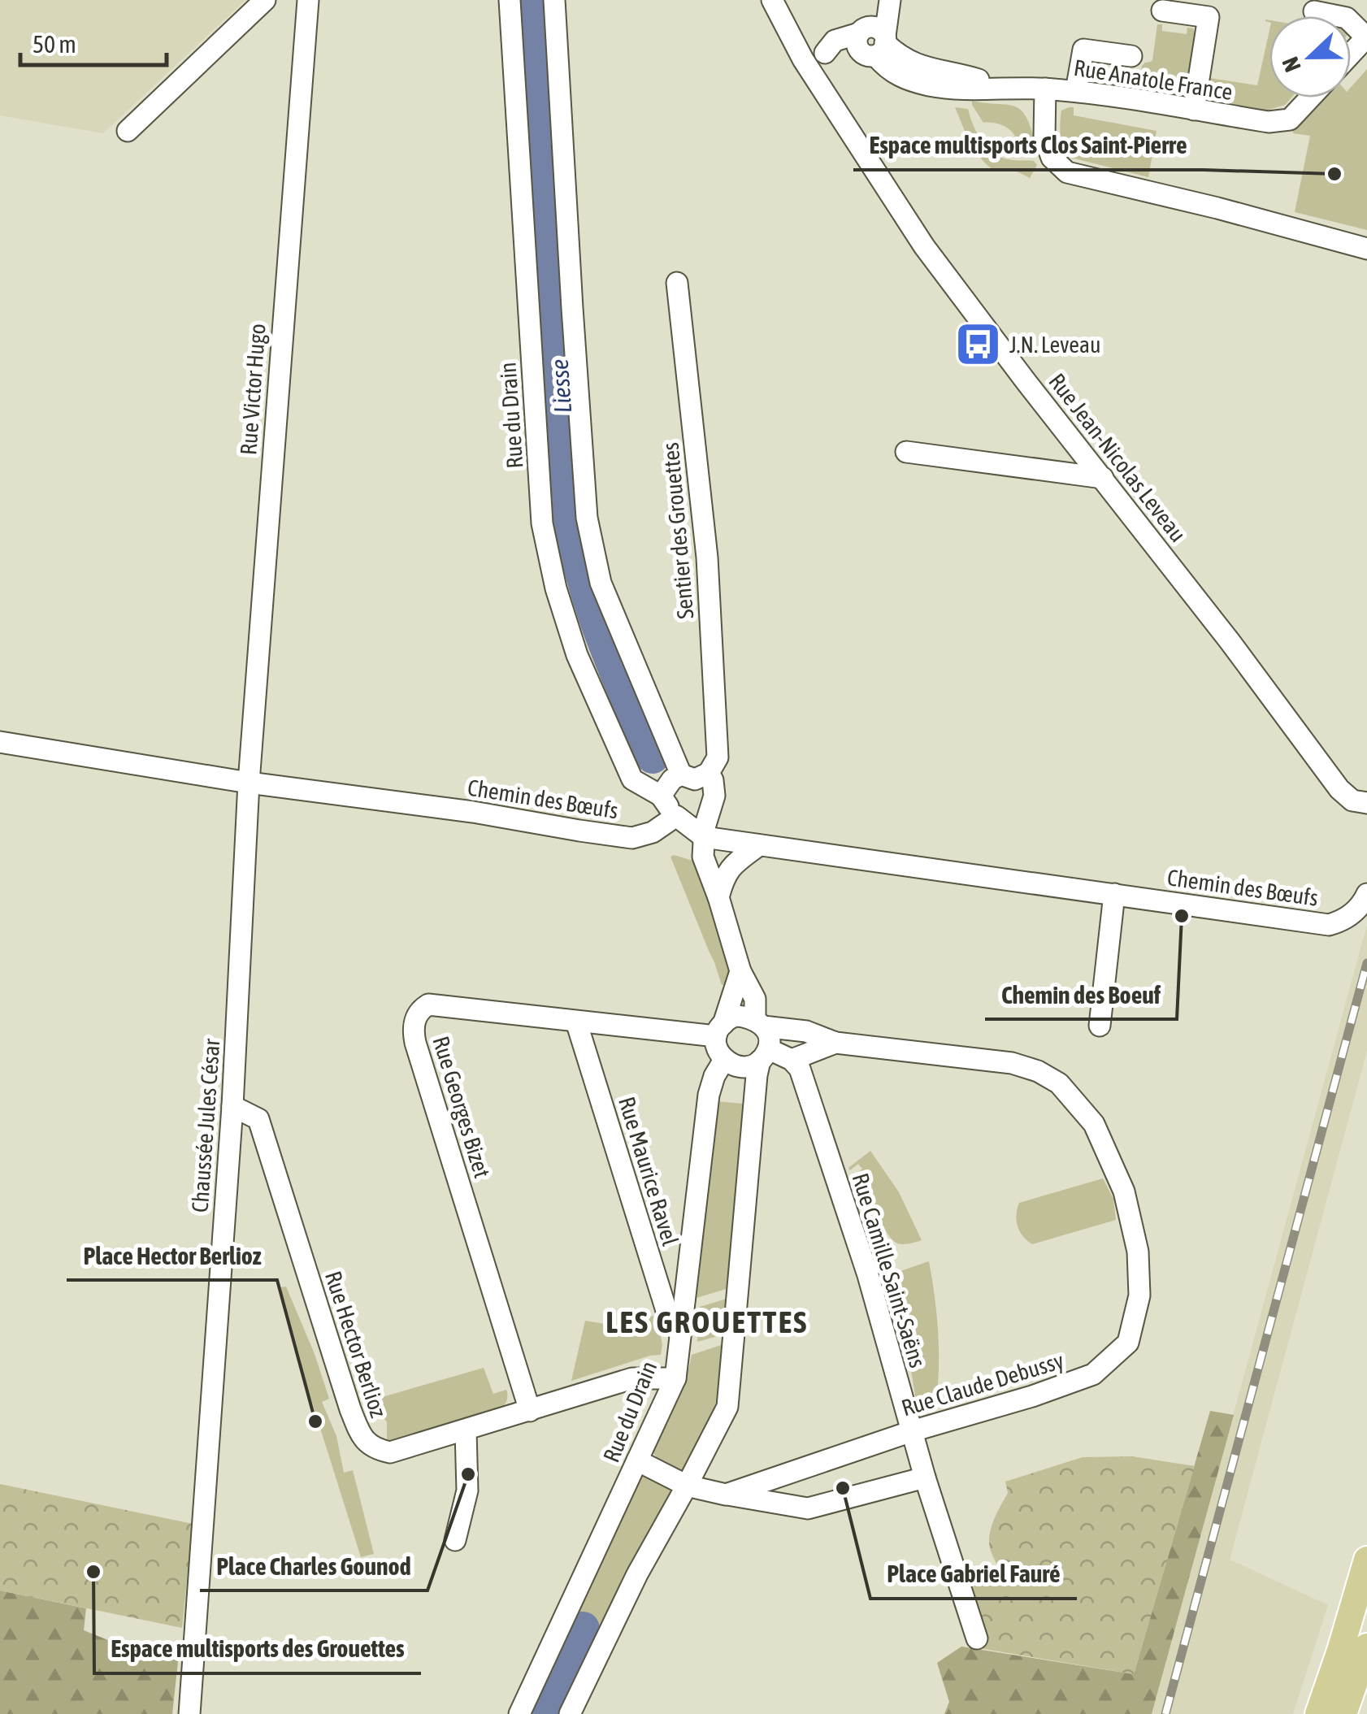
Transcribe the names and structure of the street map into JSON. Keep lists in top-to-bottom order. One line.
{"streets":{"street":["Rue Anatole France","Rue Victor Hugo","Rue du Drain","Rue Jean-Nicolas Leveau","Sentier des Grouettes","Chemin des Bœufs","Rue Georges Bizet","Chaussée Jules César","Rue Maurice Ravel","Rue Camille Saint-Saëns","Rue Hector Berlioz","Rue Claude Debussy"]},"crossings":[["Rue Victor Hugo","Chemin des Bœufs"],["Rue Victor Hugo","Chaussée Jules César"],["Rue du Drain","Chemin des Bœufs"],["Rue du Drain","Rue Georges Bizet"],["Rue du Drain","Rue Maurice Ravel"],["Rue du Drain","Rue Hector Berlioz"],["Sentier des Grouettes","Chemin des Bœufs"],["Chemin des Bœufs","Chaussée Jules César"],["Rue Georges Bizet","Rue Maurice Ravel"],["Rue Georges Bizet","Rue Hector Berlioz"],["Chaussée Jules César","Rue Hector Berlioz"],["Rue Camille Saint-Saëns","Rue Claude Debussy"]],"districts":["LES GROUETTES"],"water":["Liesse"],"places":{"other":["Espace multisports Clos Saint-Pierre","Chemin des Boeuf","Place Hector Berlioz","Place Charles Gounod","Place Gabriel Fauré","Espace multisports des Grouettes"],"bus stop":["J.N. Leveau"]},"scale_bar":"50 m","north":"left"}
